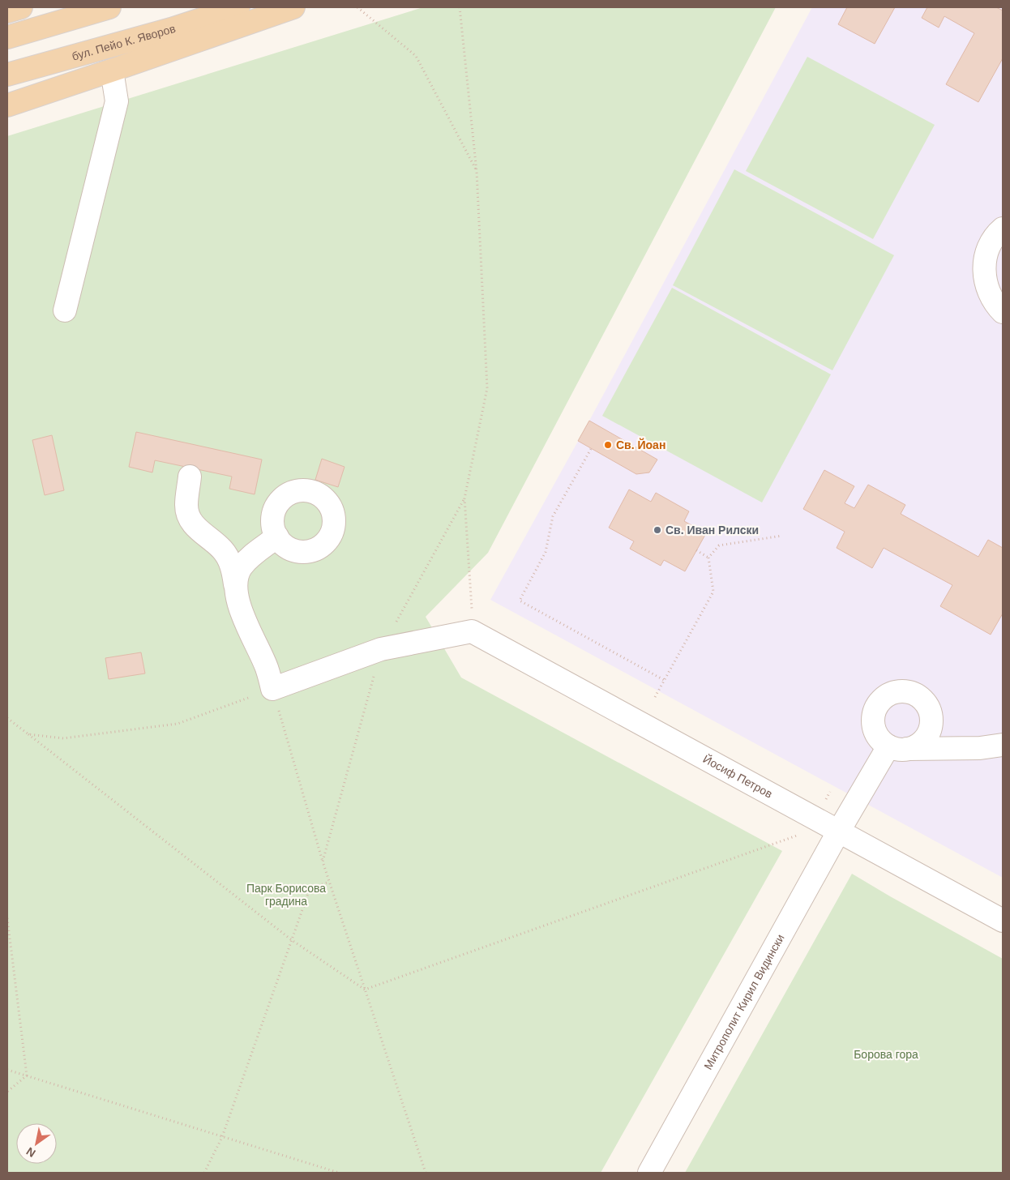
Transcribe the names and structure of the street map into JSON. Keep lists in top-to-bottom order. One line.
{"streets":{"main road":["бул. Пейо К. Яворов"],"street":["Йосиф Петров","Митрополит Кирил Видински"]},"crossings":[["Йосиф Петров","Митрополит Кирил Видински"]],"parks":["Парк Борисова градина","Борова гора"],"places":["Св. Йоан","Св. Иван Рилски"],"north":"bottom left"}
